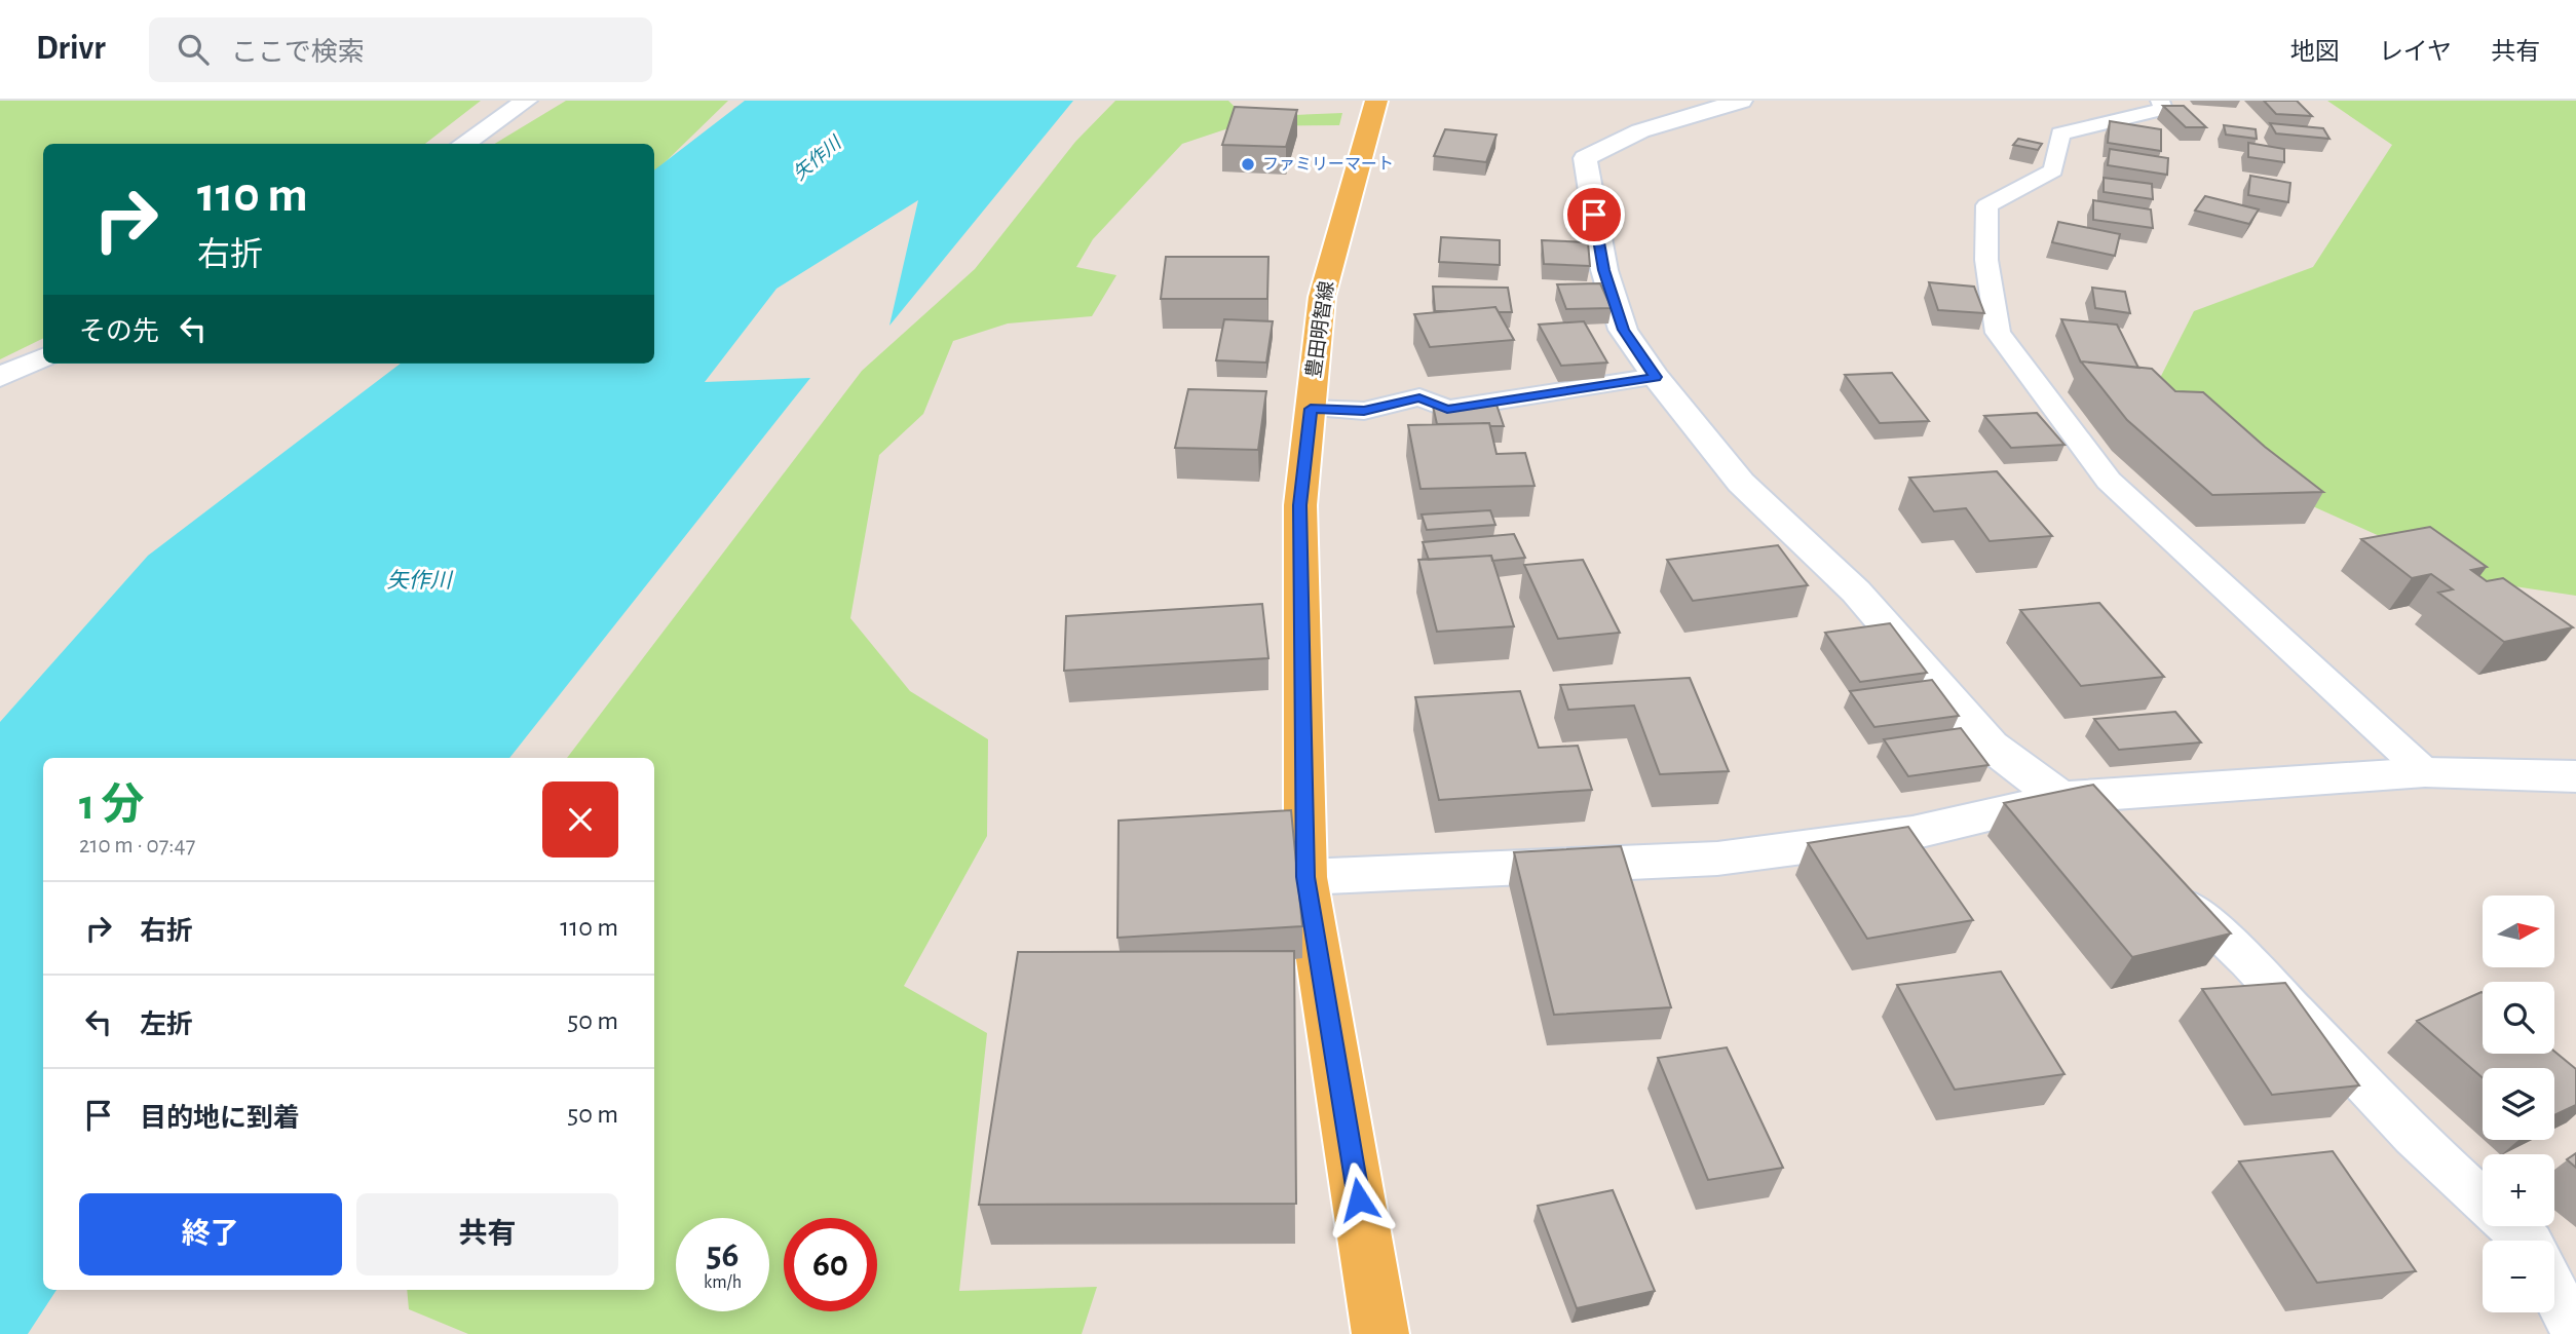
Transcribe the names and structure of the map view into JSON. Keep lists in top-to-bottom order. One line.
{"streets":{"main road":["豊田明智線"]},"water":["矢作川"],"places":["ファミリーマート"],"north":"right","page":{"header":"Drivr","search":"ここで検索","nav":["地図","レイヤ","共有"],"turn":["110 m","右折"],"then":"その先","heading":["1 分","210 m · 07:47"],"list":[{"name":"右折","value":"110 m"},{"name":"左折","value":"50 m"},{"name":"目的地に到着","value":"50 m"}],"map_buttons":["+","−"],"buttons":["終了","共有"],"speed":"56 km/h","limit":"60"}}
